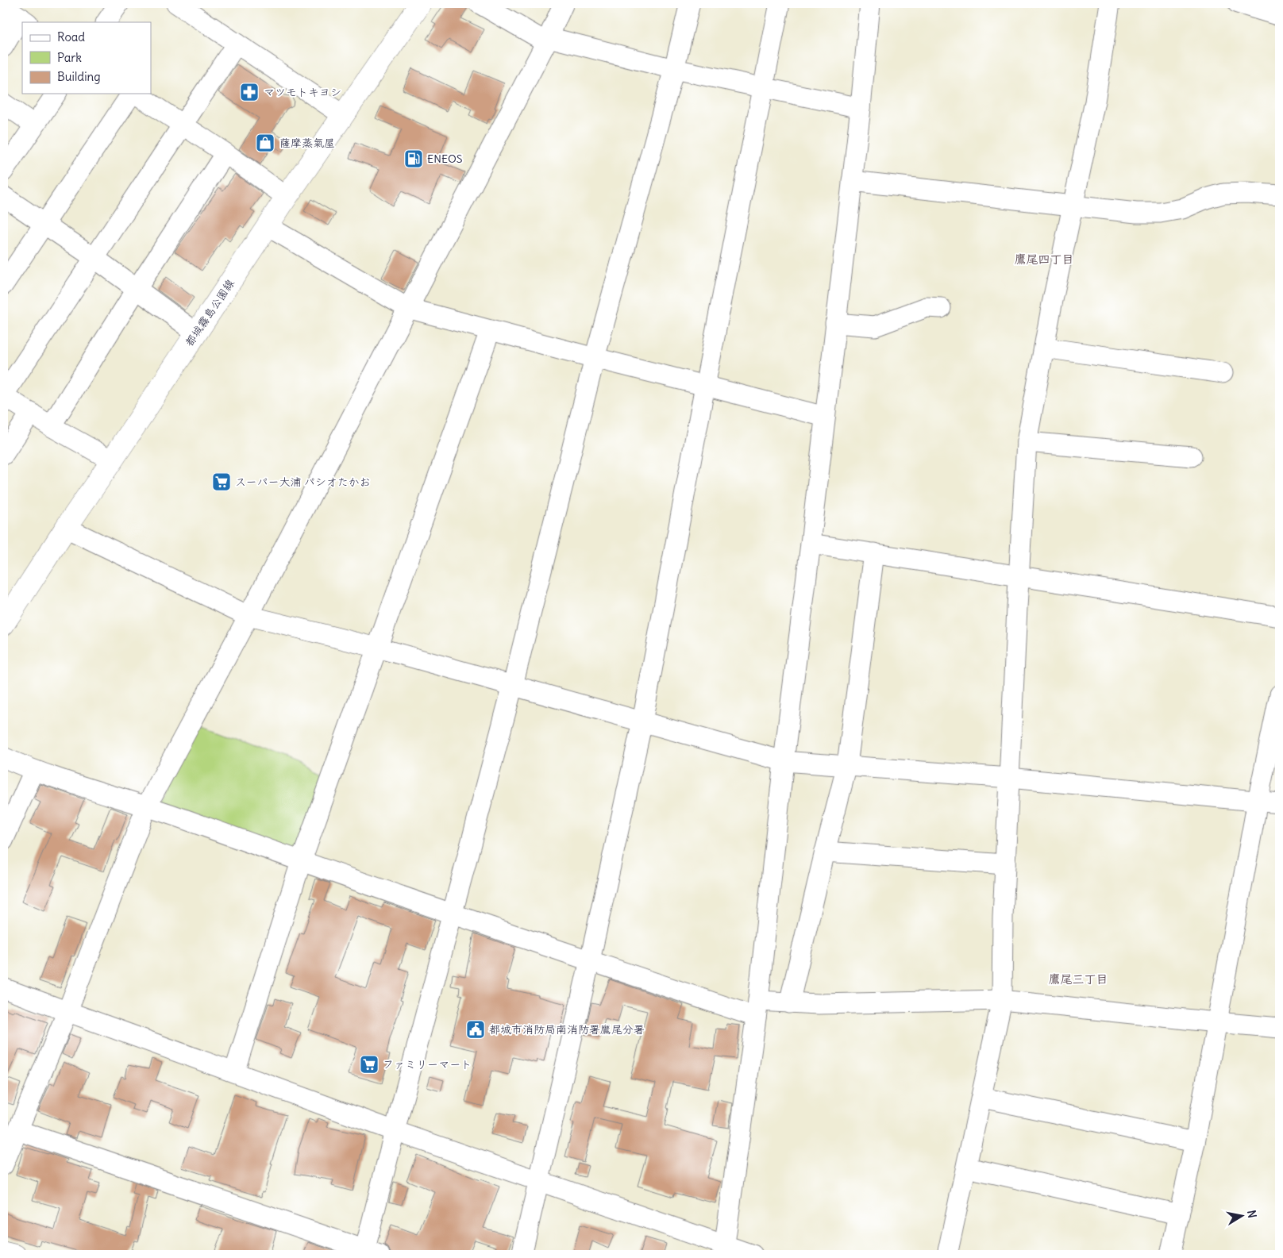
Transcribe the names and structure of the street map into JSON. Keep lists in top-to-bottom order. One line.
{"streets":{"main road":["都城霧島公園線"]},"districts":["鷹尾四丁目","鷹尾三丁目"],"places":{"pharmacy":["マツモトキヨシ"],"shop":["薩摩蒸氣屋"],"fuel station":["ENEOS"],"supermarket":["スーパー大浦 パシオたかお","ファミリーマート"],"public building":["都城市消防局南消防署鷹尾分署"]},"legend":["Road","Park","Building"],"north":"right"}
